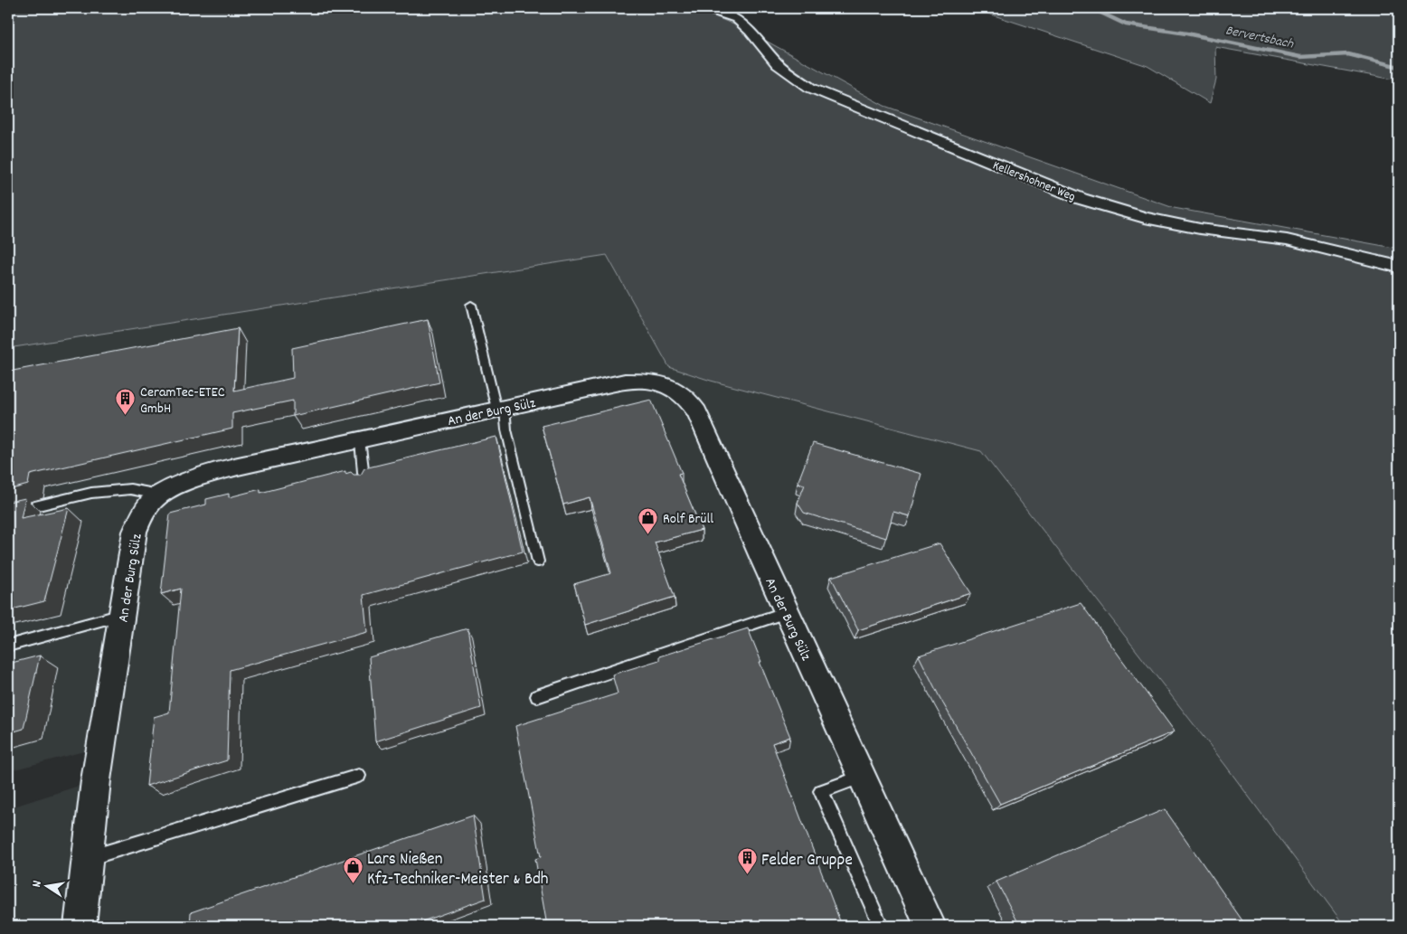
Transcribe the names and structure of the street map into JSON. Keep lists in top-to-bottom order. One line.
{"streets":{"street":["Kellershohner Weg","An der Burg Sülz"]},"water":["Bervertsbach"],"places":{"building":["CeramTec-ETEC GmbH","Felder Gruppe"],"shop":["Rolf Brüll","Lars Nießen Kfz-Techniker-Meister & Bdh"]},"north":"left"}
